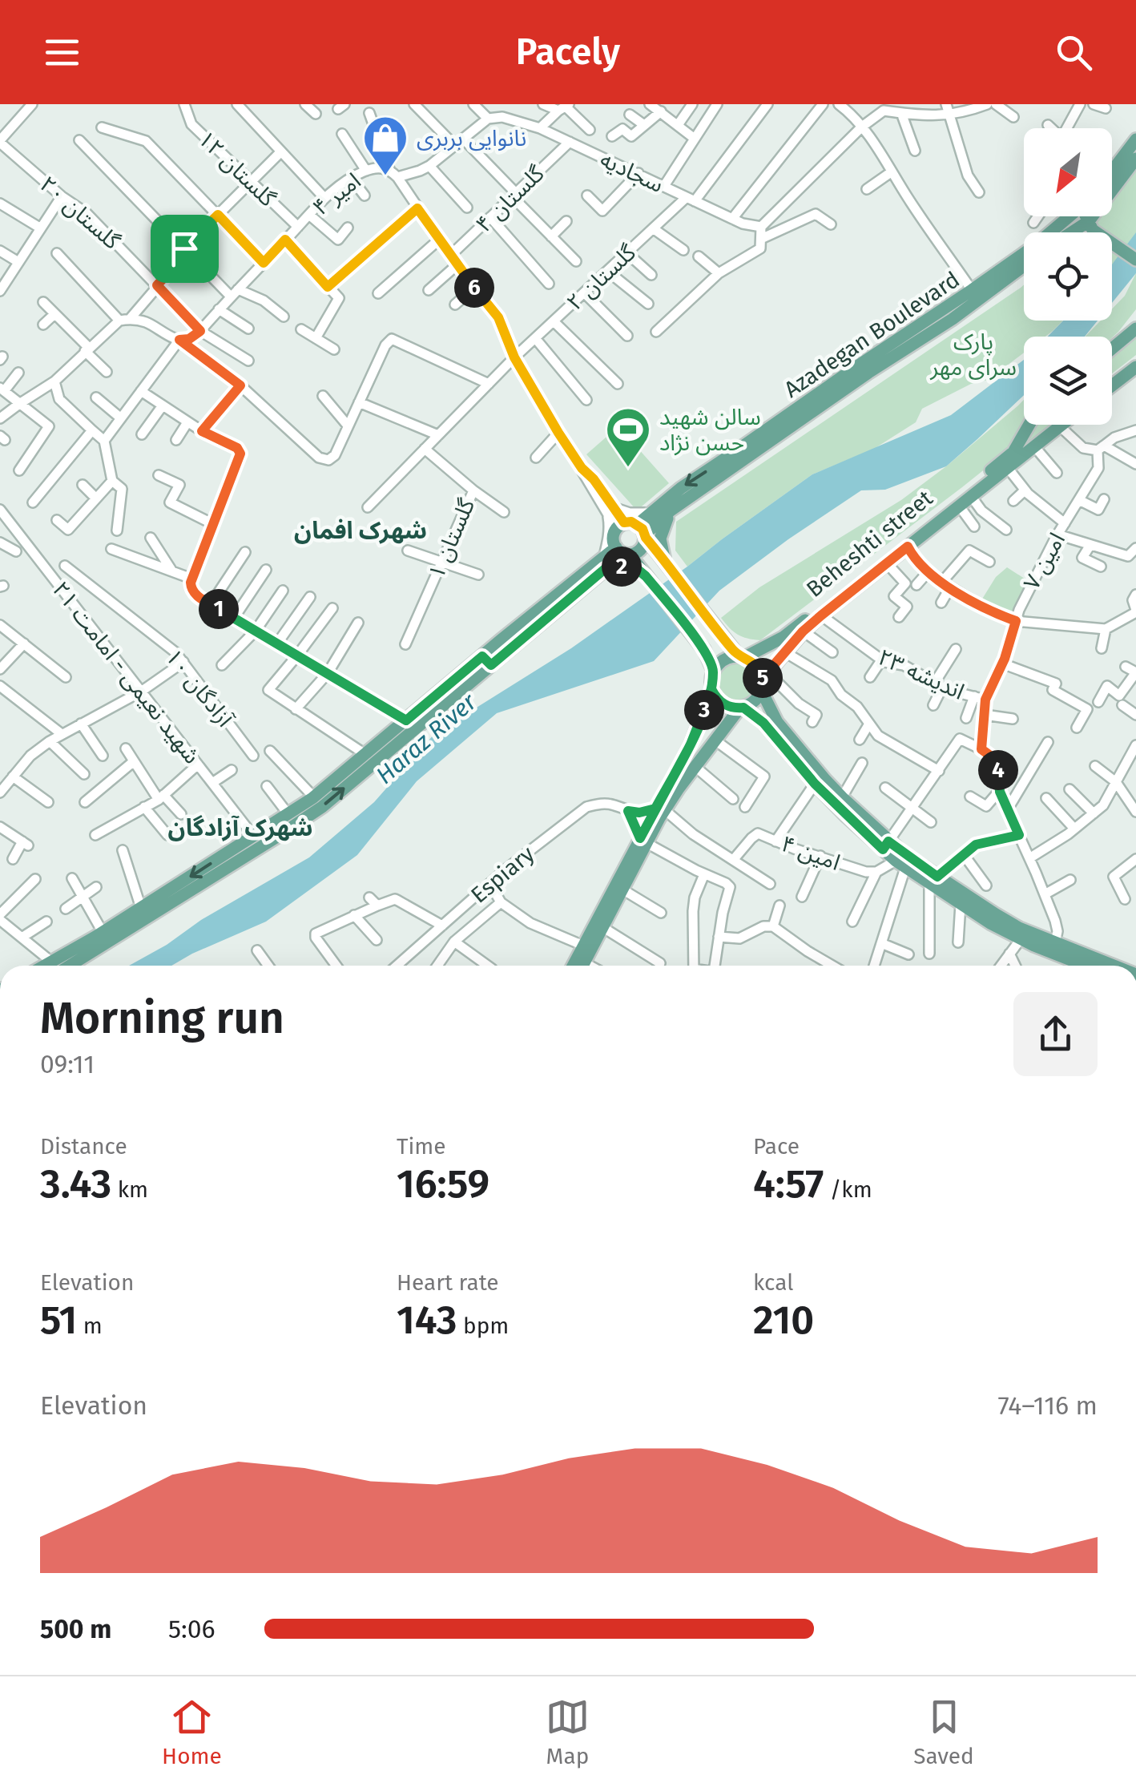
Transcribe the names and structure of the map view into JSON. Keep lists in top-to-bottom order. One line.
{"streets":{"main road":["Azadegan Boulevard","Beheshti street"],"street":["گلستان ۱۲","سجادیه","امیر ۴","گلستان ۴","گلستان ۲۰","گلستان ۲","گلستان ۱","امین ۷","شهید نعیمی - امامت ۲۱","اندیشه ۲۳","آزادگان ۱۰","امین ۴","Espiary"]},"crossings":[["گلستان ۱۲","امیر ۴"],["سجادیه","امیر ۴"],["سجادیه","گلستان ۴"],["سجادیه","گلستان ۲"],["امیر ۴","گلستان ۲۰"],["Beheshti street","اندیشه ۲۳"],["امین ۷","اندیشه ۲۳"]],"districts":["شهرک افمان","شهرک آزادگان"],"water":["Haraz River"],"parks":["پارک سرای مهر"],"places":{"shop":["نانوایی بربری"],"sports":["سالن شهید حسن نژاد"]},"north":"bottom left","page":{"header":"Pacely","pins":["6","2","1","5","3","4"],"heading":["Morning run","09:11"],"stats":[["Distance","3.43 km"],["Time","16:59"],["Pace","4:57 /km"],["Elevation","51 m"],["Heart rate","143 bpm"],["kcal","210"]],"chart":["Elevation","74–116 m"],"list":[{"name":"500 m","note":"5:06"}],"tabs":["Home","Map","Saved"]}}
